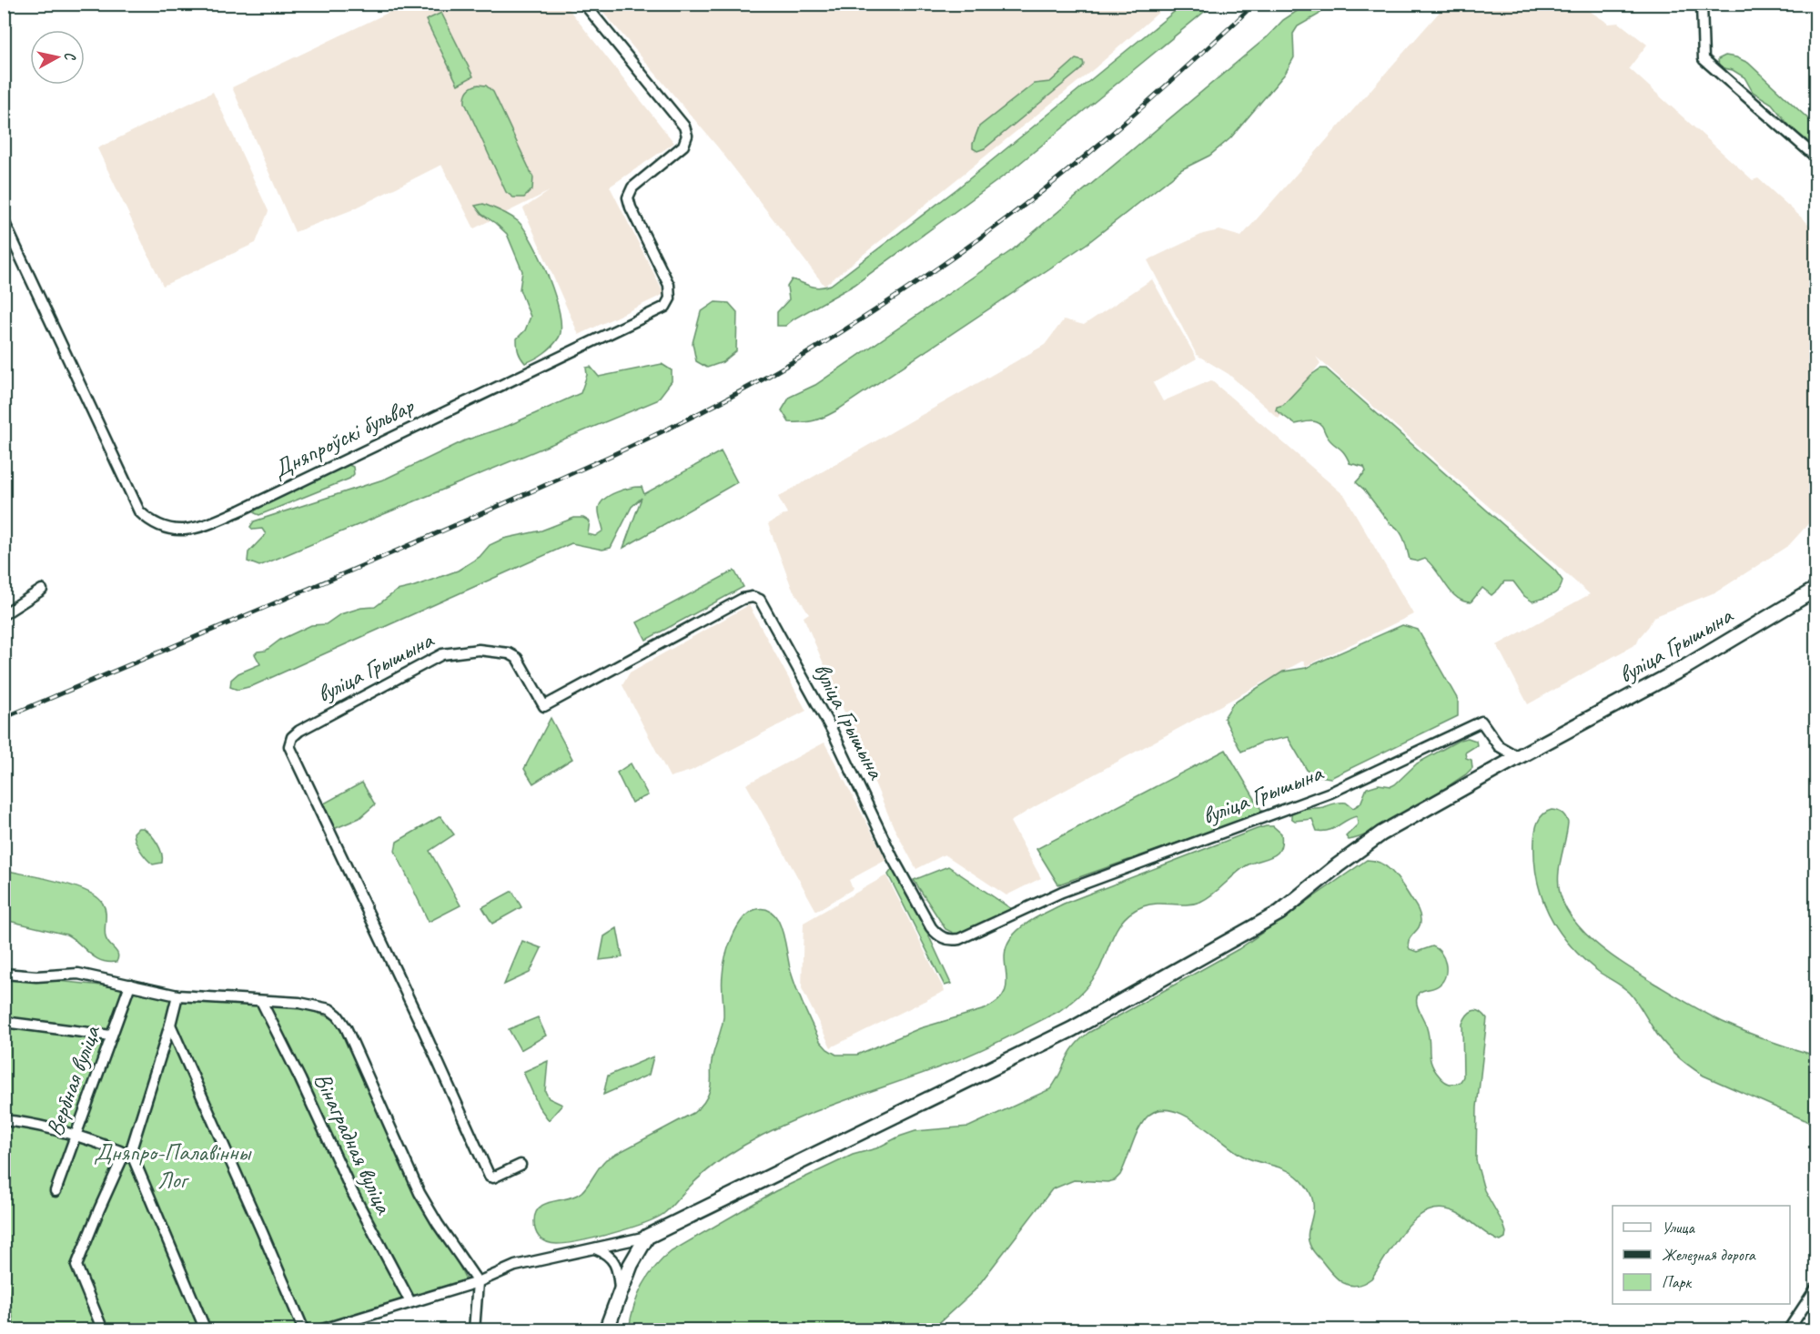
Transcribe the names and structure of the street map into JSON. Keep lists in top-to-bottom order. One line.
{"streets":{"street":["Дняпроўскі бульвар","вуліца Грышына","Вербная вуліца","Вінаградная вуліца"]},"parks":["Дняпро-Палавінны Лог"],"legend":["Улица","Железная дорога","Парк"],"north":"right"}
